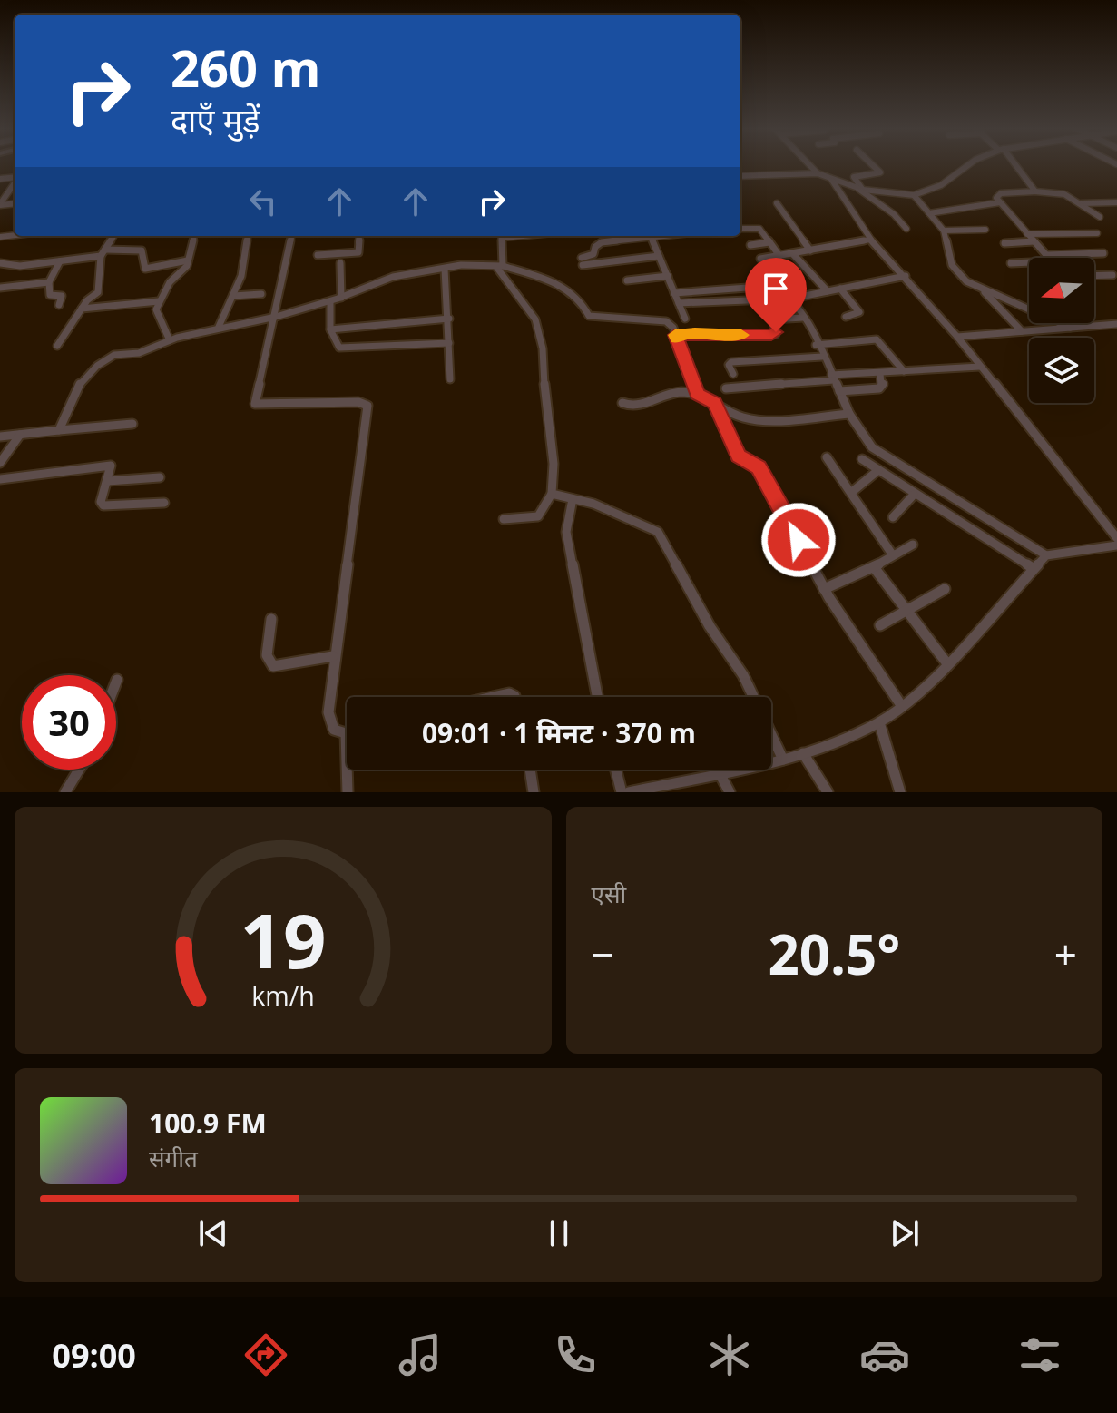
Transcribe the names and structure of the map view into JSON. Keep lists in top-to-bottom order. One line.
{"north":"left","page":{"turn":["260 m","दाएँ मुड़ें"],"limit":"30","trip":"09:01 · 1 मिनट · 370 m","tile":"एसी","heat":["−","20.5°","+"],"song":["100.9 FM","संगीत"],"tabs":"09:00","gauge":["19","km/h"]}}
